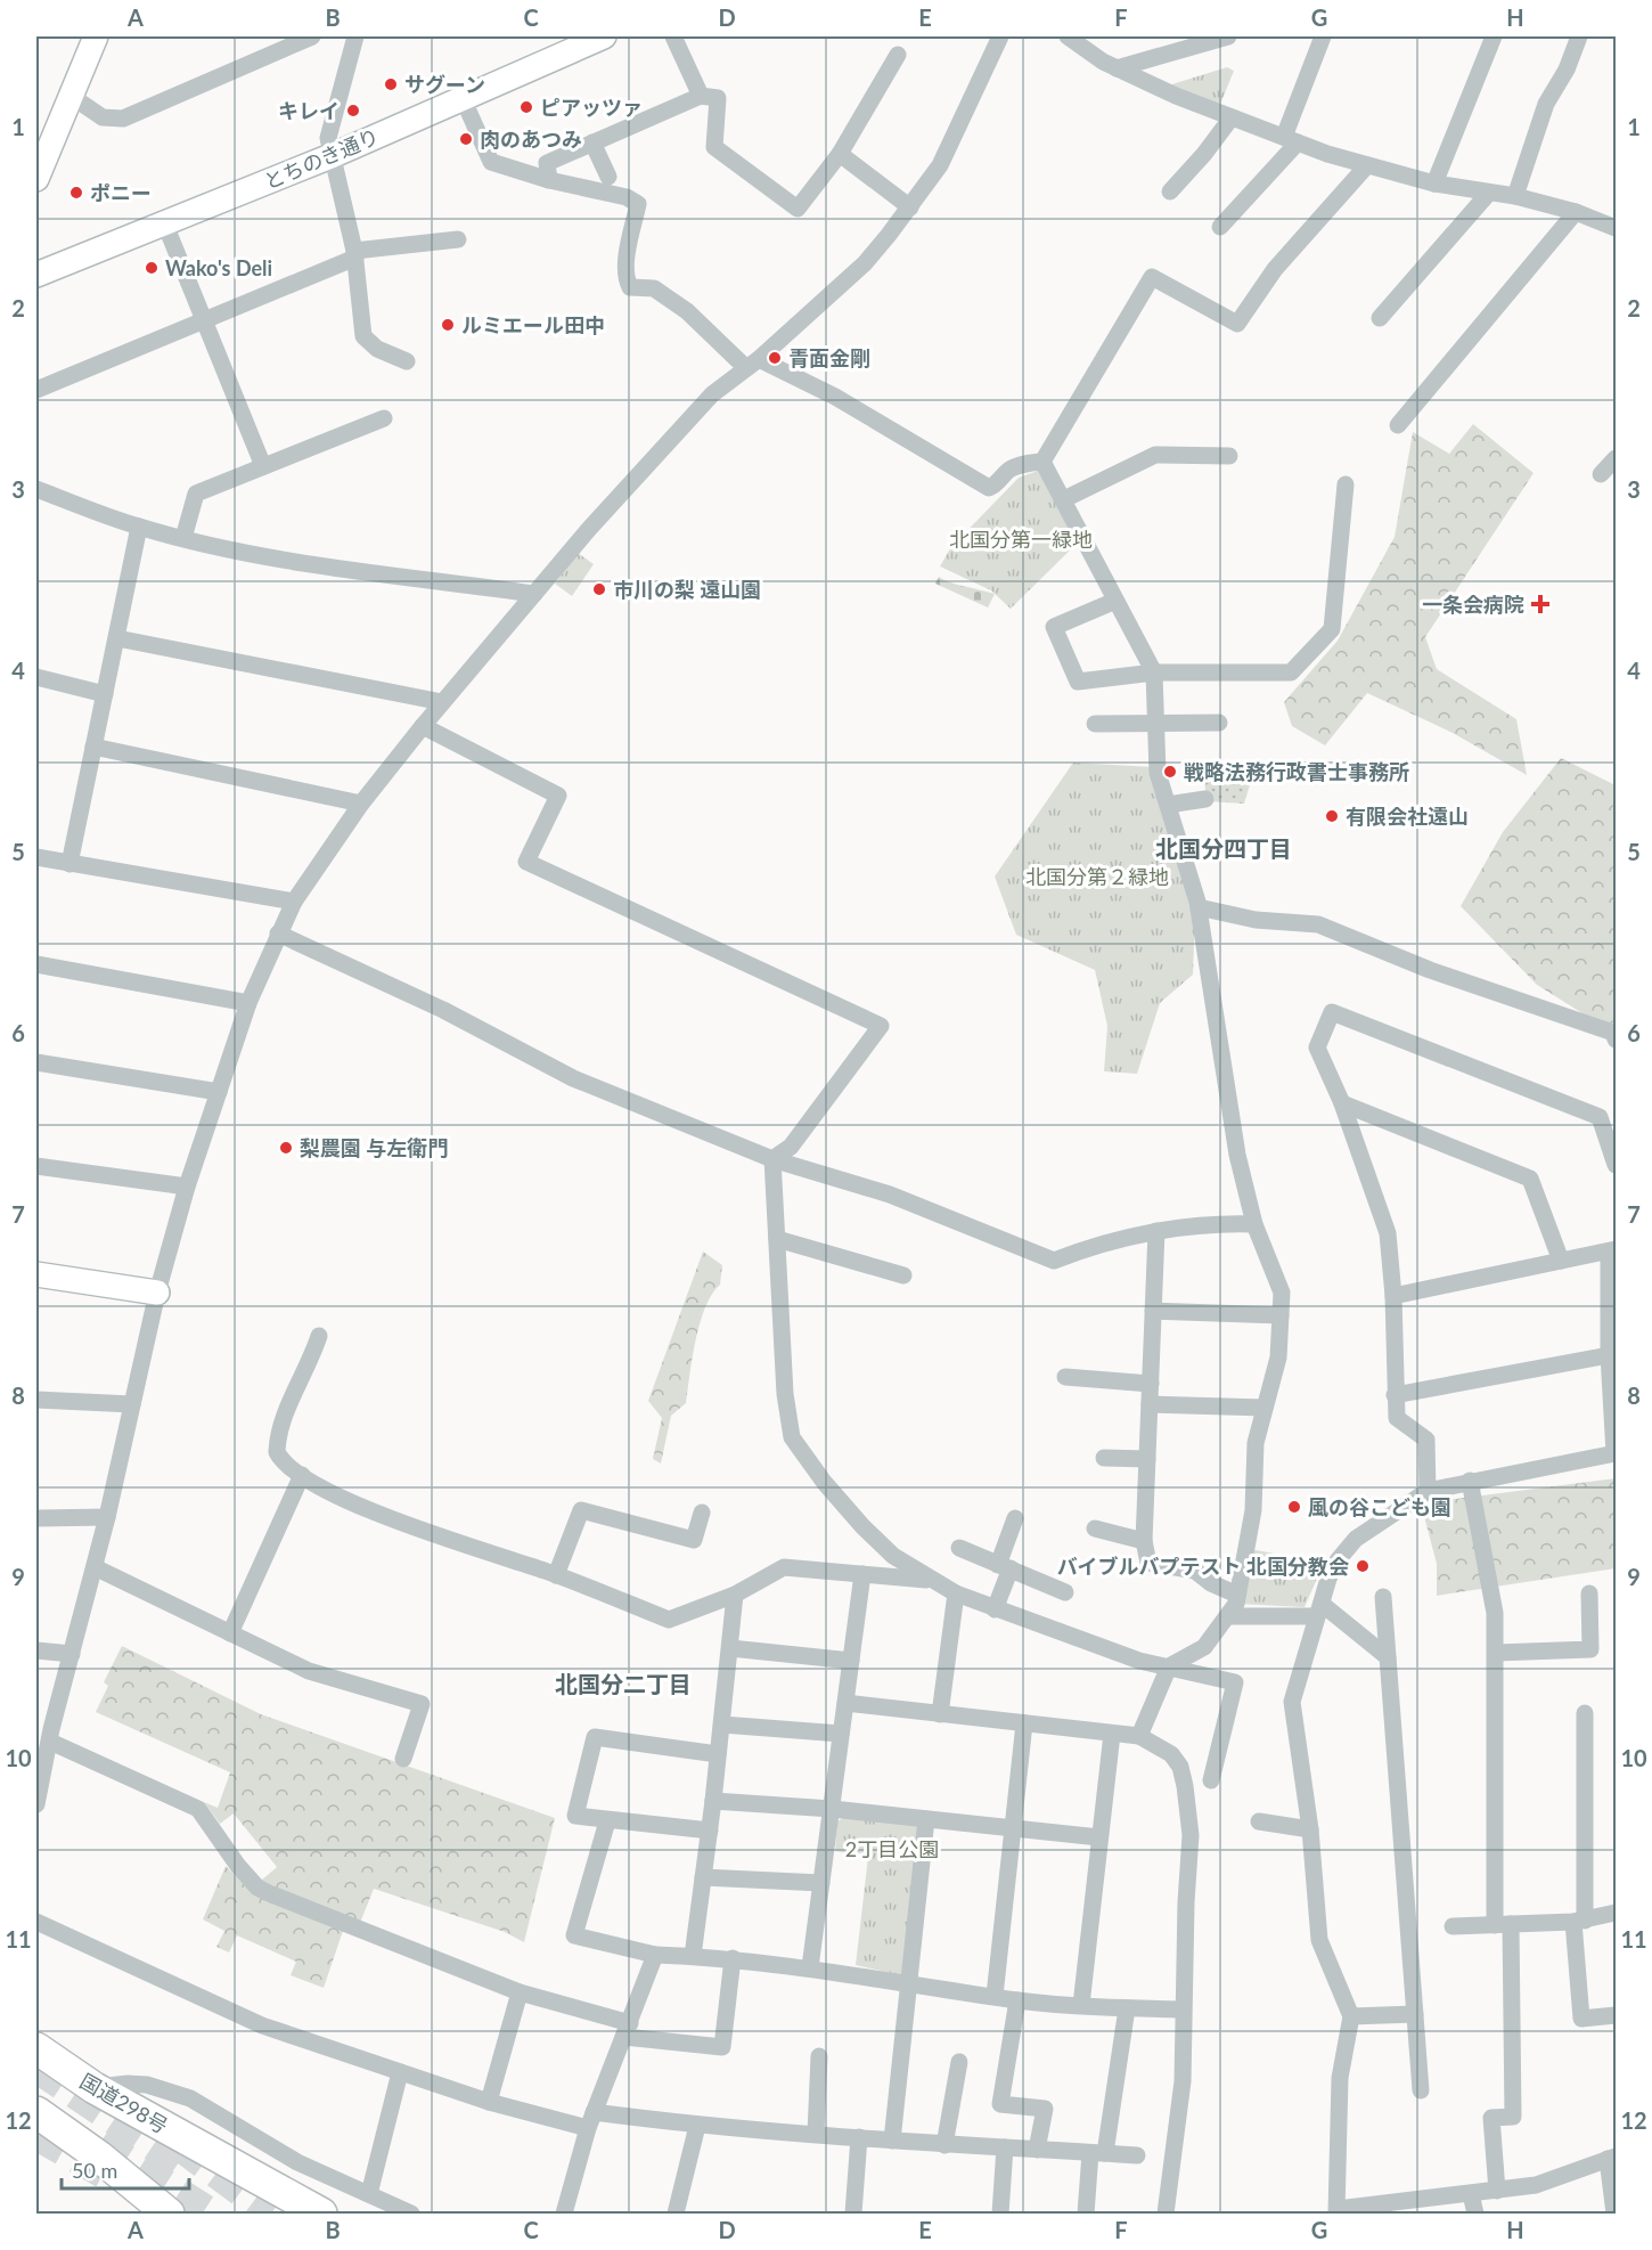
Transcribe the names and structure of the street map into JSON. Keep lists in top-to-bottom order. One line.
{"streets":{"highway":["国道298号"],"street":["とちのき通り"]},"districts":["北国分四丁目","北国分二丁目"],"parks":["北国分第一緑地","北国分第２緑地","2丁目公園"],"places":{"other":["サグーン","ピアッツァ","キレイ","肉のあつみ","ポニー","Wako's Deli","ルミエール田中","青面金剛","市川の梨 遠山園","戦略法務行政書士事務所","有限会社遠山","梨農園 与左衛門","風の谷こども園","バイブルバプテスト 北国分教会"],"health":["一条会病院"]},"scale_bar":"50 m","grid":{"columns":["A","B","C","D","E","F","G","H"],"rows":["1","2","3","4","5","6","7","8","9","10","11","12"]}}
